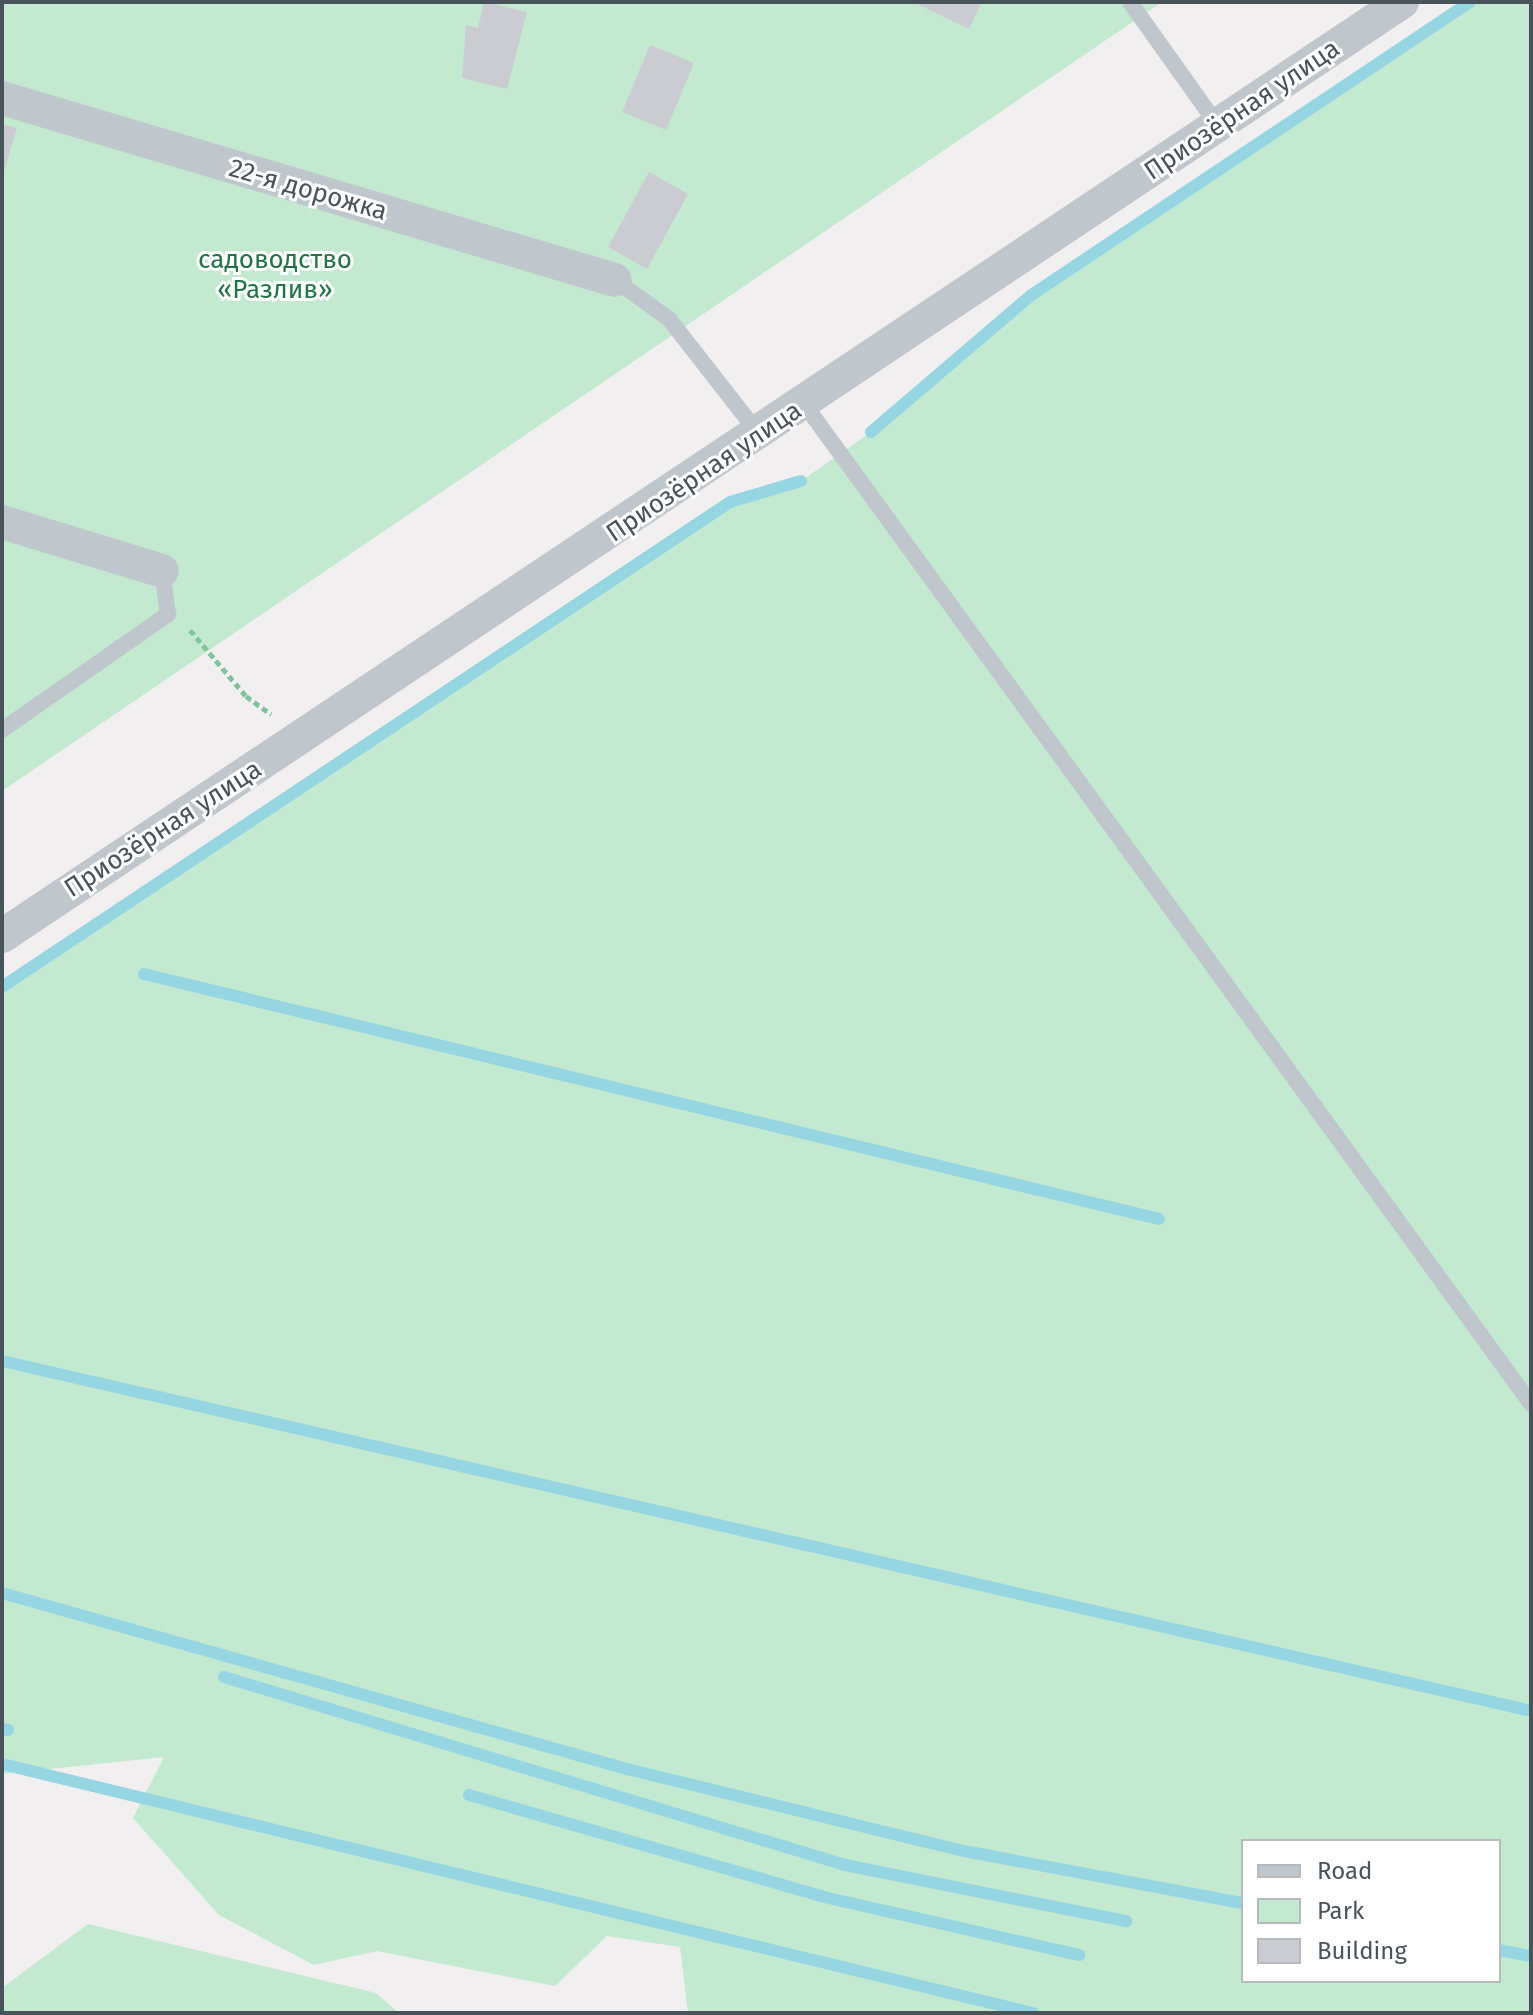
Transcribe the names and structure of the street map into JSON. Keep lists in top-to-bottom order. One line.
{"streets":{"street":["Приозёрная улица","22-я дорожка"]},"parks":["садоводство «Разлив»"],"legend":["Road","Park","Building"]}
